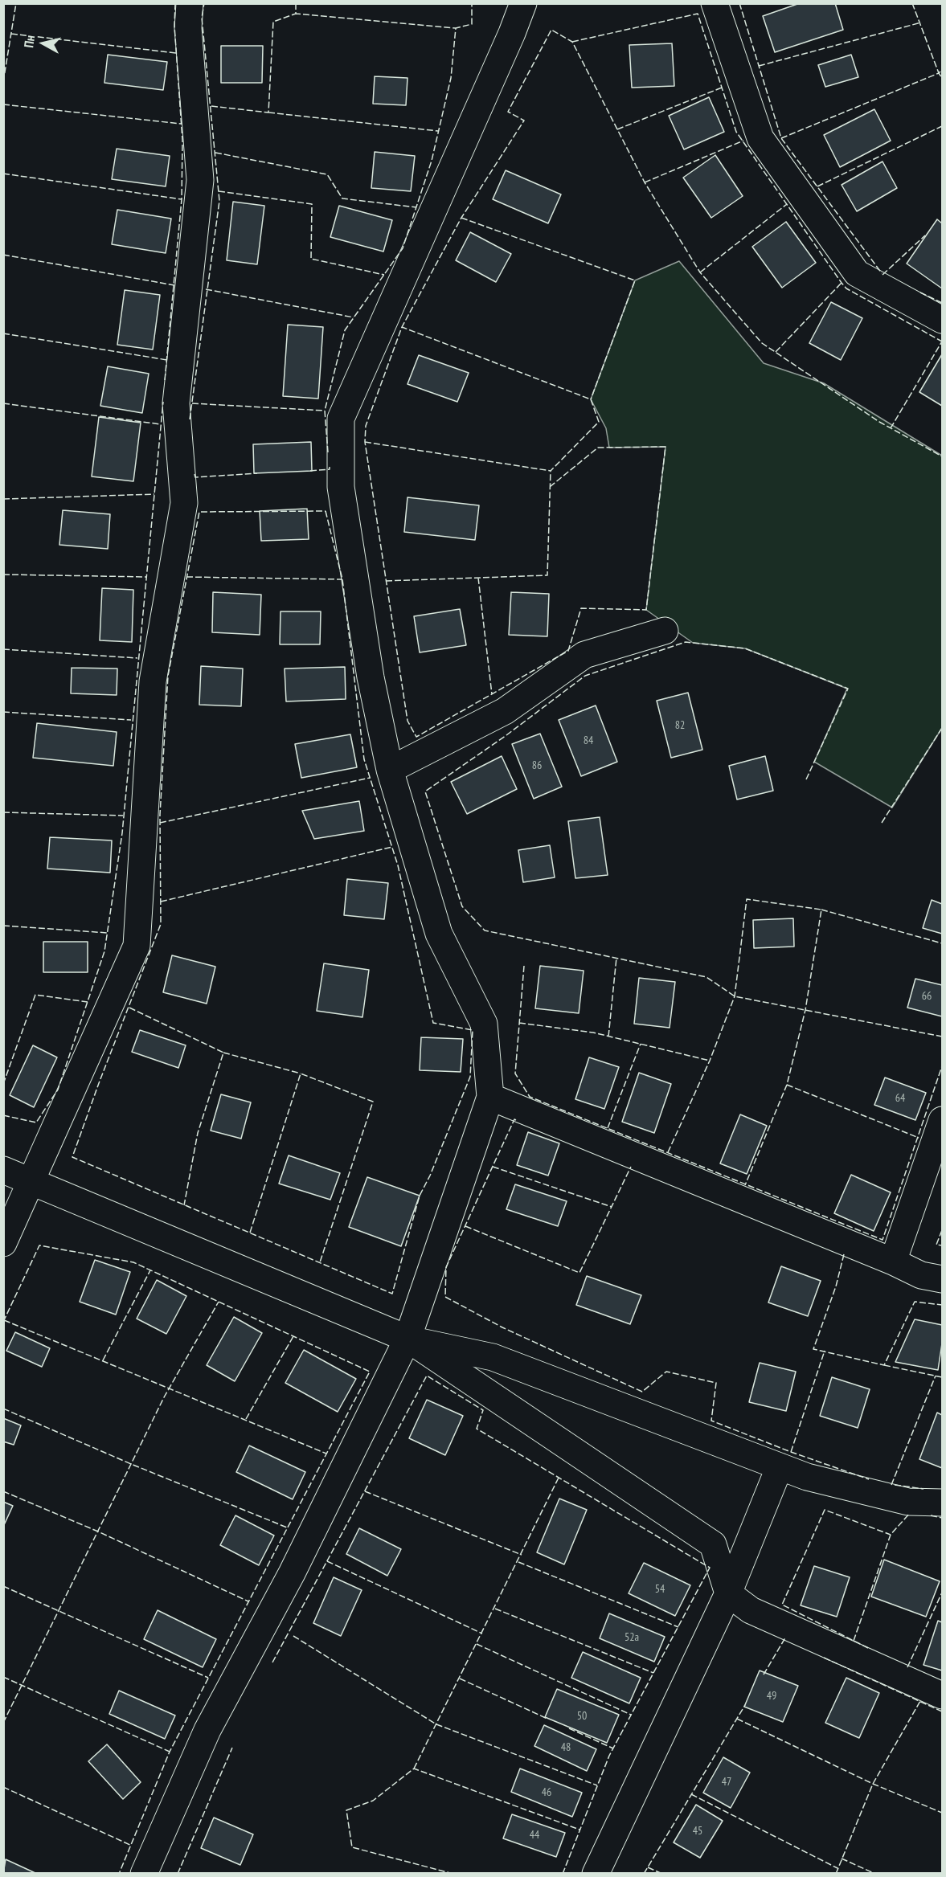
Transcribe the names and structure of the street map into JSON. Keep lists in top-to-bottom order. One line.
{"house_numbers":["82","84","86","66","64","54","52а","49","50","48","47","46","45","44"],"north":"left"}
